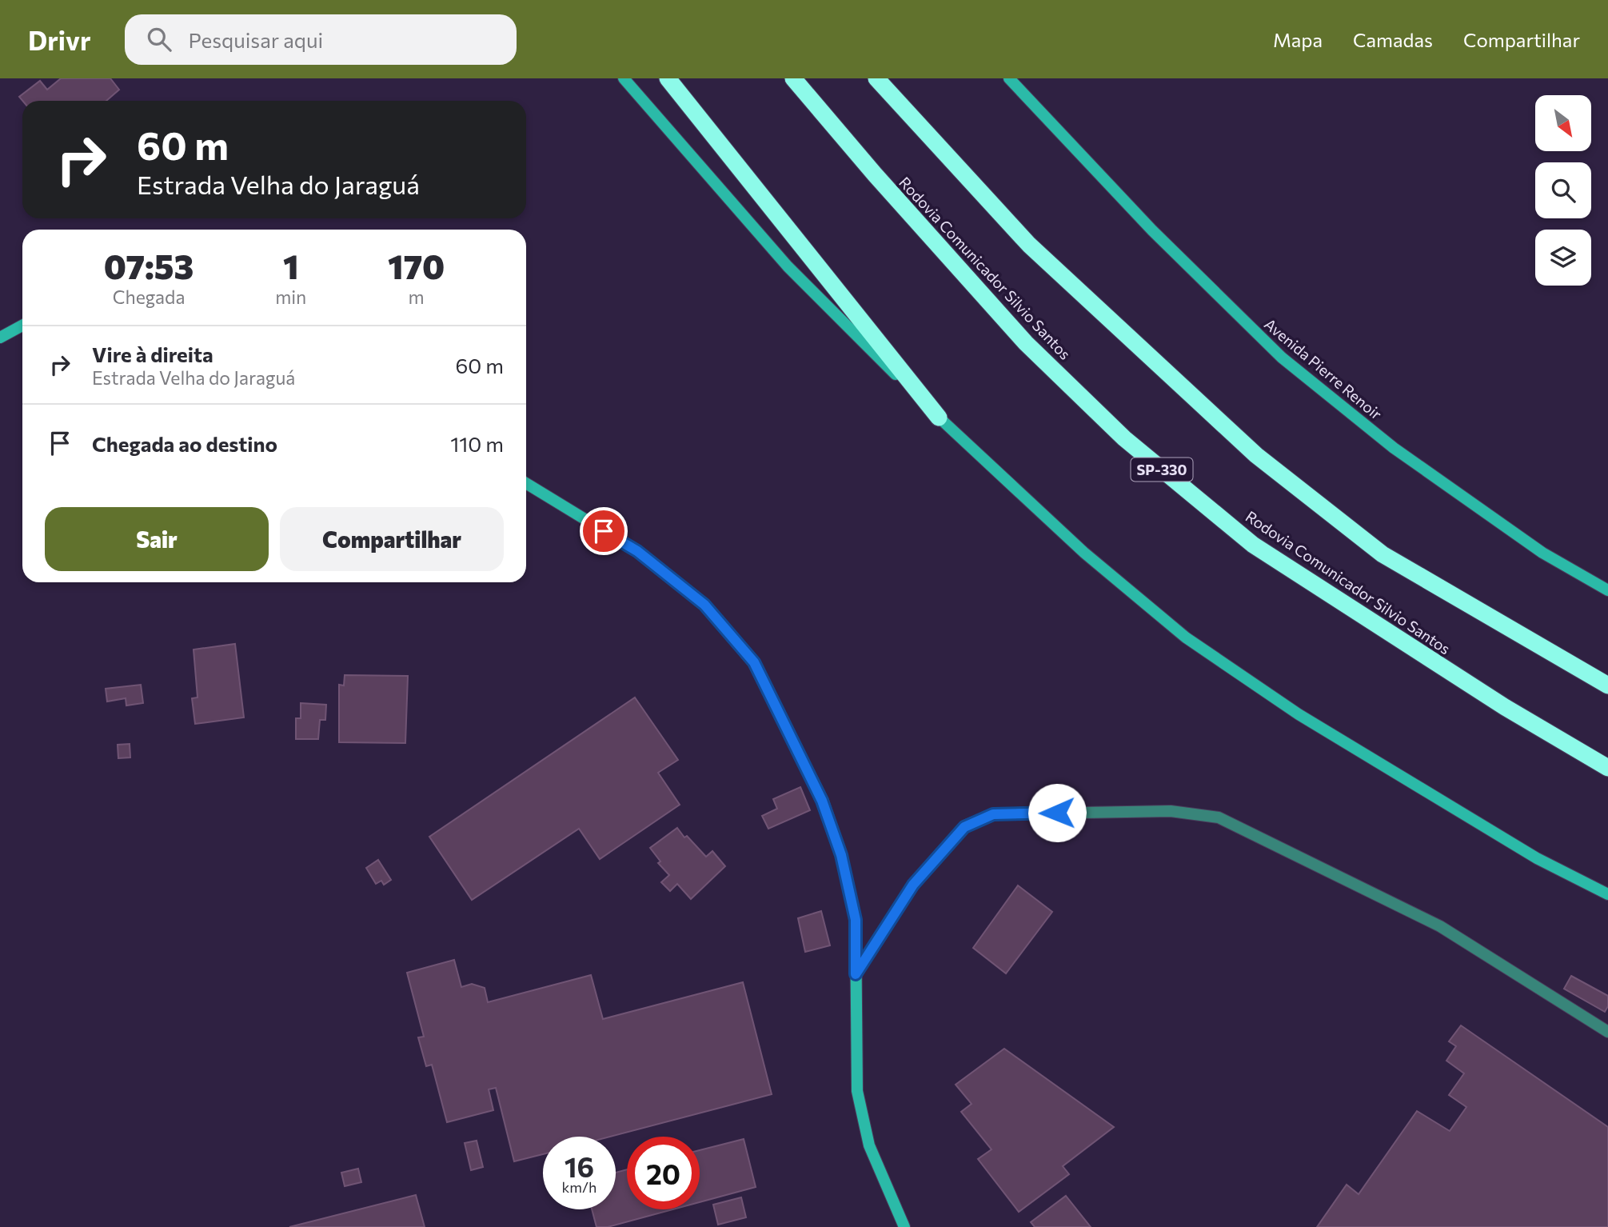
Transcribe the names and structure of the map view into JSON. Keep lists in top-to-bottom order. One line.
{"streets":{"highway":["Rodovia Comunicador Silvio Santos","SP-330"],"street":["Avenida Pierre Renoir"]},"north":"bottom right","page":{"header":"Drivr","search":"Pesquisar aqui","nav":["Mapa","Camadas","Compartilhar"],"turn":["60 m","Estrada Velha do Jaraguá"],"eta":["07:53","Chegada","1","min","170","m"],"list":[{"name":"Vire à direita","note":"Estrada Velha do Jaraguá","value":"60 m"},{"name":"Chegada ao destino","value":"110 m"}],"buttons":["Sair","Compartilhar"],"speed":"16 km/h","limit":"20"}}
